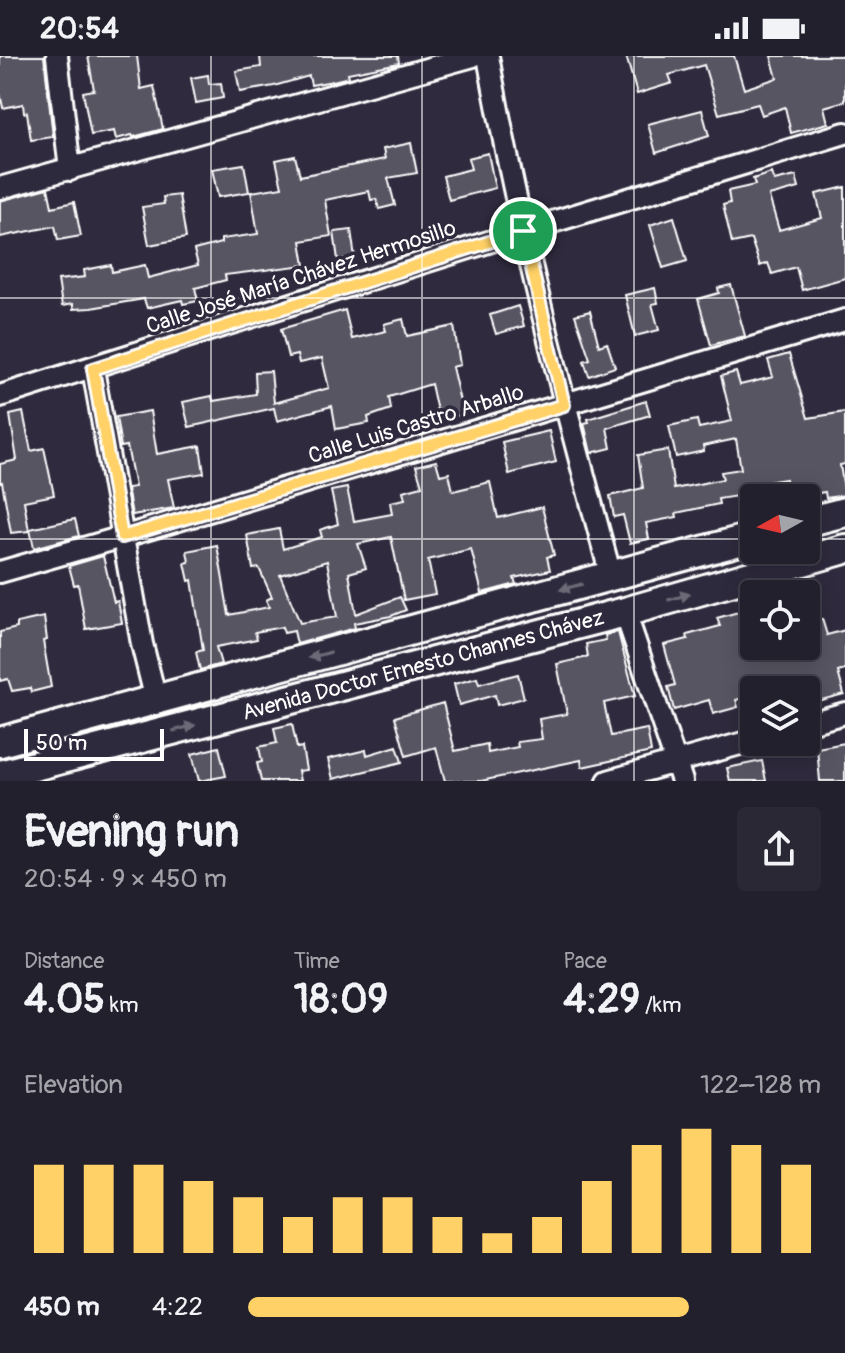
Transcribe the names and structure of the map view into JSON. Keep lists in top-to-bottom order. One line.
{"streets":{"street":["Calle José María Chávez Hermosillo","Calle Luis Castro Arballo","Avenida Doctor Ernesto Channes Chávez"]},"scale_bar":"50 m","north":"left","page":{"status":"20:54","scale":"50 m","heading":["Evening run","20:54 · 9 × 450 m"],"stats":[["Distance","4.05 km"],["Time","18:09"],["Pace","4:29 /km"]],"chart":["Elevation","122–128 m"],"list":[{"name":"450 m","note":"4:22"}]}}
